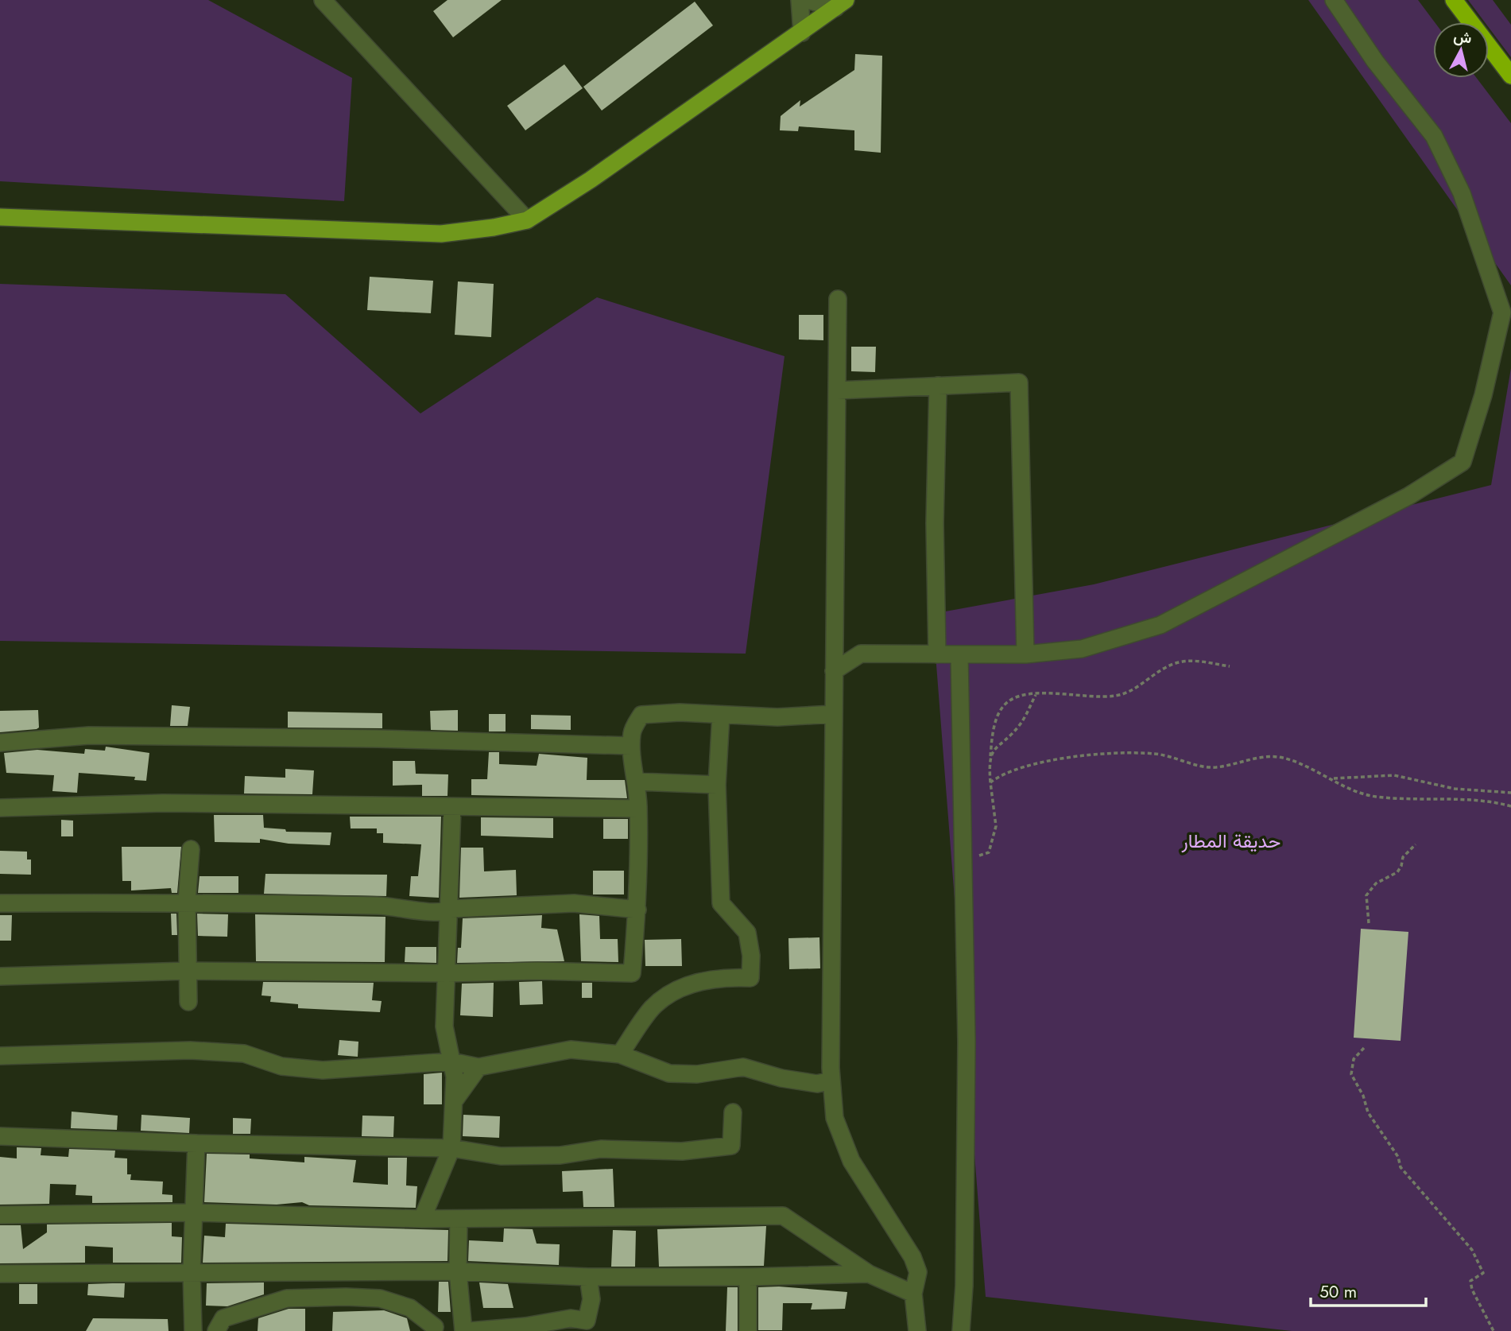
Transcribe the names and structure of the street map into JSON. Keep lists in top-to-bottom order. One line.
{"parks":["حديقة المطار"],"scale_bar":"50 m","north":"top"}
